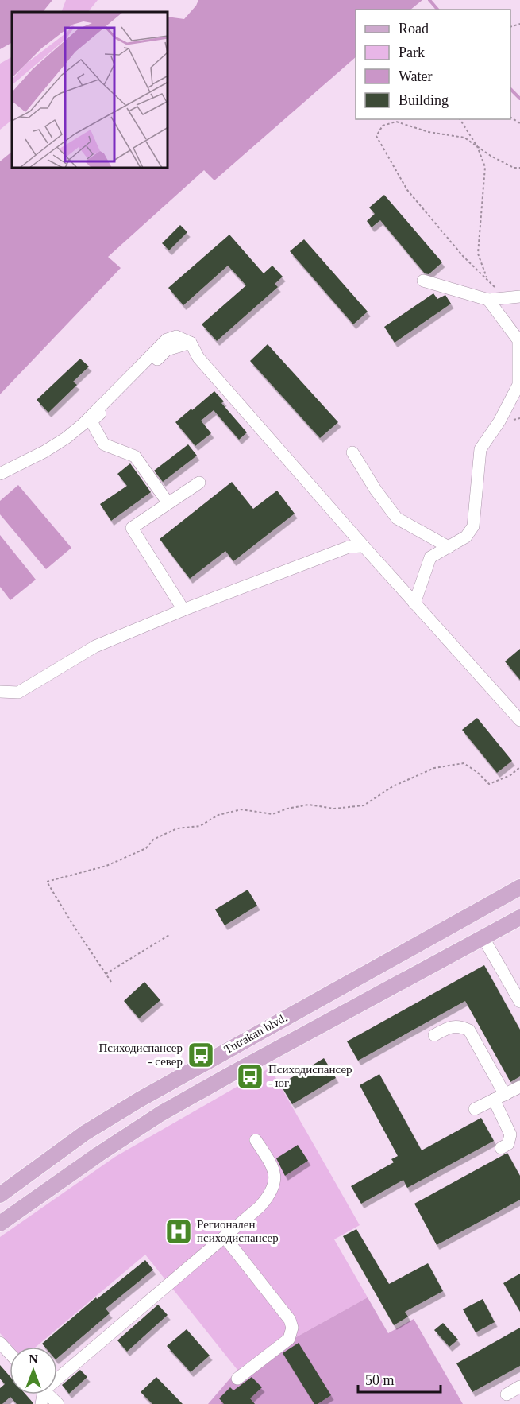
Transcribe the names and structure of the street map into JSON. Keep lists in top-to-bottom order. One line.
{"streets":{"main road":["Tutrakan blvd."]},"places":{"bus stop":["Психодиспансер - север","Психодиспансер - юг"],"hospital":["Регионален психодиспансер"]},"legend":["Road","Park","Water","Building"],"scale_bar":"50 m","north":"top"}
